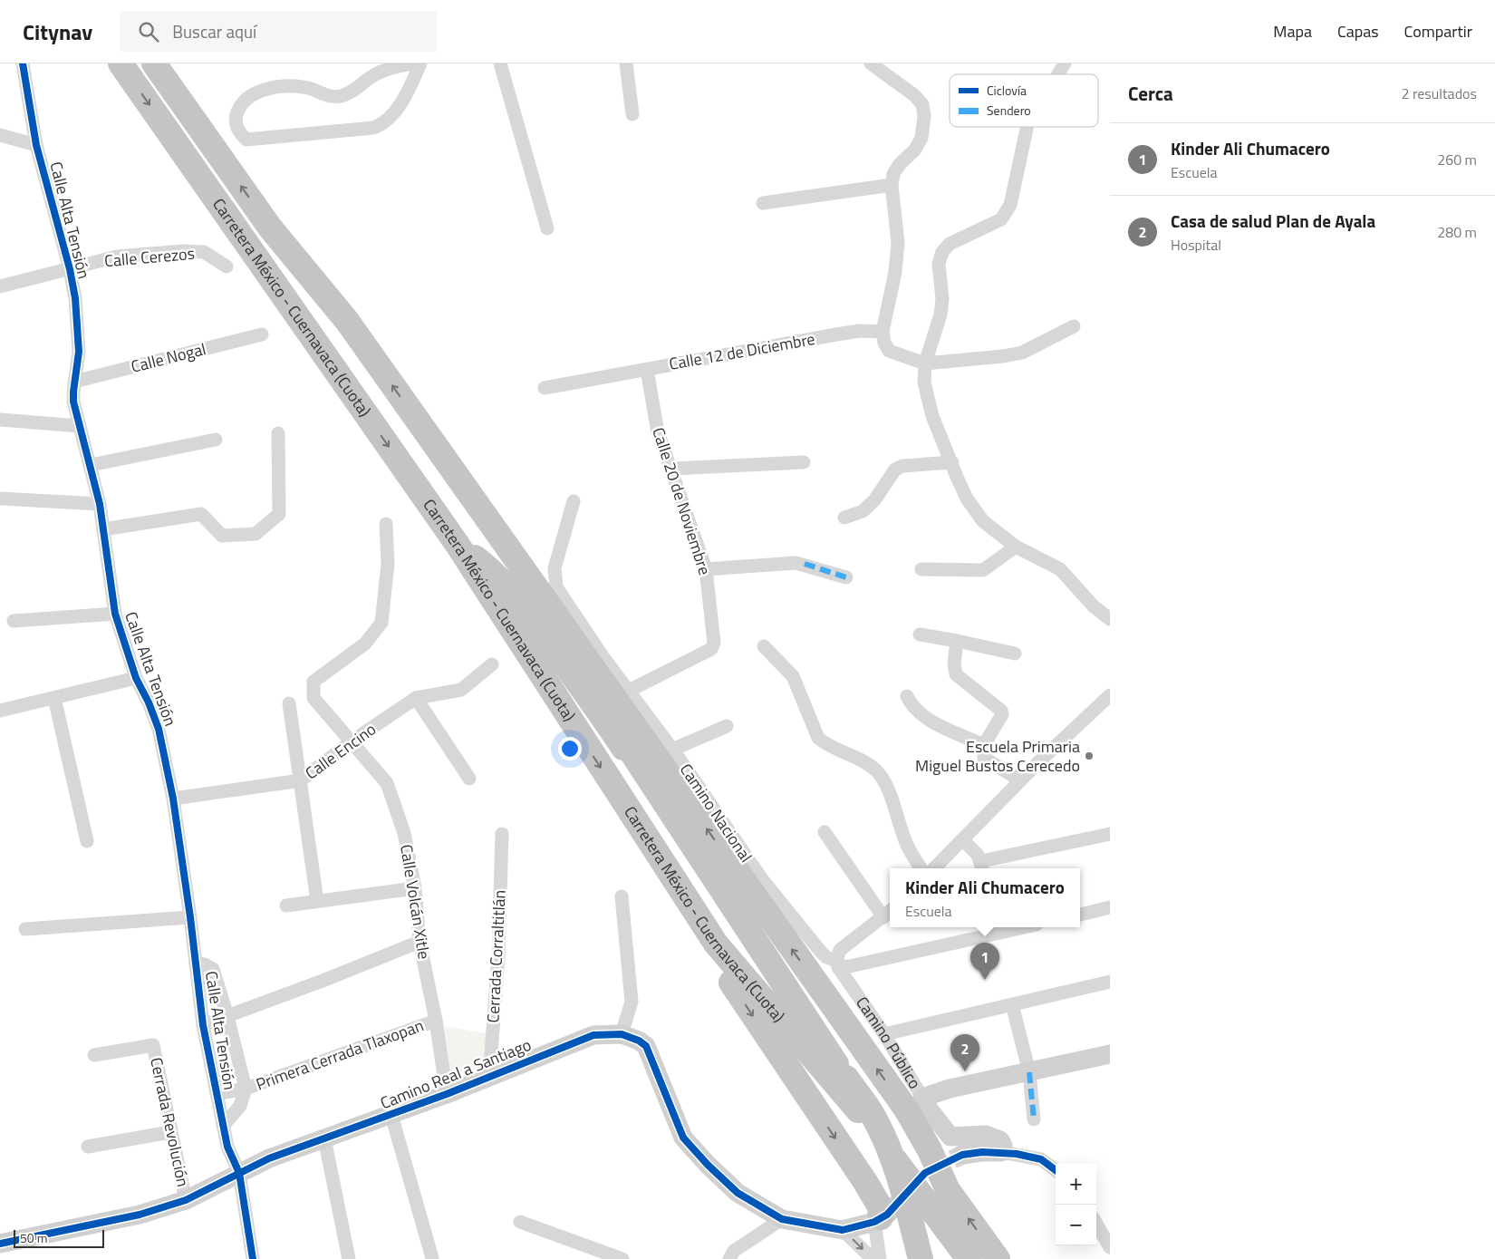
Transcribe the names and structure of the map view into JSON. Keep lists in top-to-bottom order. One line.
{"streets":{"highway":["Carretera México - Cuernavaca (Cuota)"],"street":["Calle Alta Tensión","Calle Cerezos","Calle 12 de Diciembre","Calle Nogal","Calle 20 de Noviembre","Calle Encino","Camino Nacional","Calle Volcán Xitle","Cerrada Corraltitlán","Camino Público","Primera Cerrada Tlaxopan","Camino Real a Santiago","Cerrada Revolución"]},"crossings":[["Calle Alta Tensión","Calle Cerezos"],["Calle Alta Tensión","Calle Nogal"],["Calle Alta Tensión","Calle Encino"],["Calle Alta Tensión","Primera Cerrada Tlaxopan"],["Calle Alta Tensión","Camino Real a Santiago"],["Calle 12 de Diciembre","Calle 20 de Noviembre"],["Calle 20 de Noviembre","Camino Nacional"],["Calle Encino","Calle Volcán Xitle"],["Camino Nacional","Camino Público"],["Calle Volcán Xitle","Primera Cerrada Tlaxopan"],["Calle Volcán Xitle","Camino Real a Santiago"],["Cerrada Corraltitlán","Camino Real a Santiago"],["Camino Real a Santiago","Cerrada Revolución"]],"places":["Escuela Primaria Miguel Bustos Cerecedo"],"legend":["Ciclovía","Sendero"],"scale_bar":"50 m","page":{"header":"Citynav","search":"Buscar aquí","nav":["Mapa","Capas","Compartir"],"heading":["Cerca","2 resultados"],"list":[{"mark":"1","name":"Kinder Ali Chumacero","note":"Escuela","value":"260 m"},{"mark":"2","name":"Casa de salud Plan de Ayala","note":"Hospital","value":"280 m"}],"popup":["Kinder Ali Chumacero","Escuela"],"pins":["1","2"],"map_buttons":["+","−"],"scale":"50 m"}}
